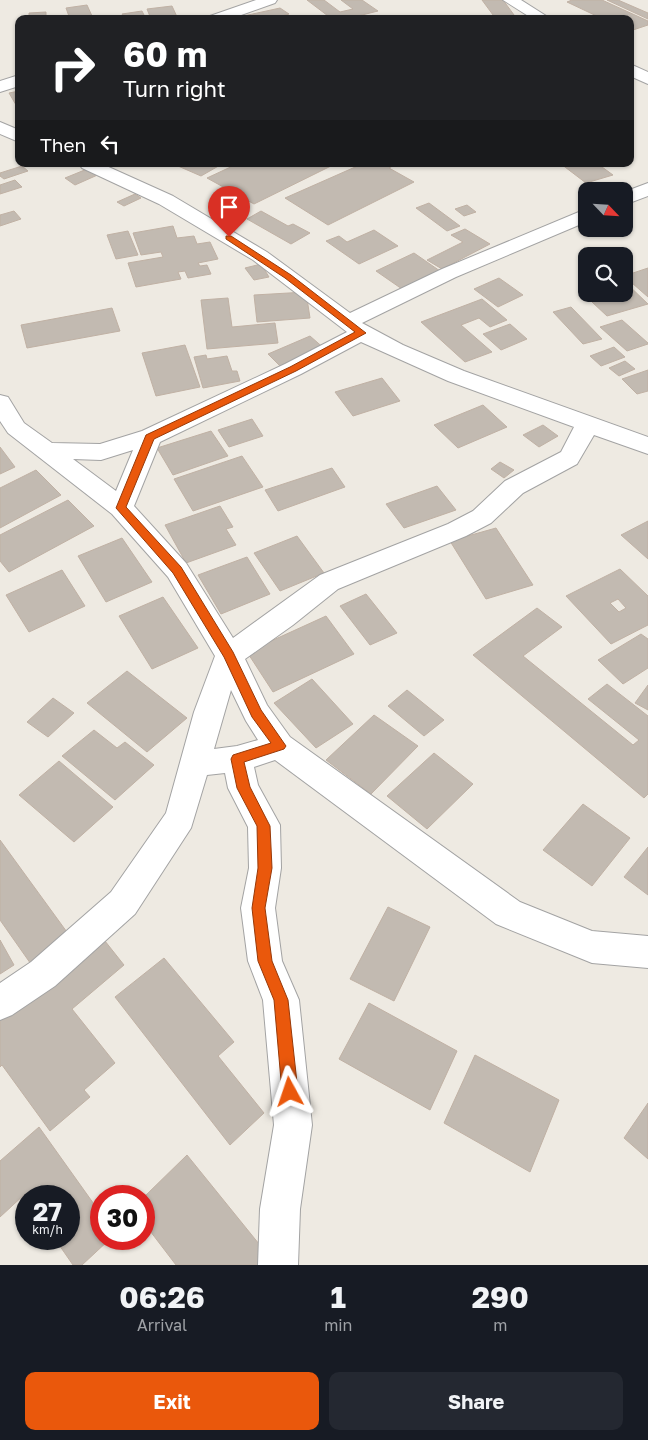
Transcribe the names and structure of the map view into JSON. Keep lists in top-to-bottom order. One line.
{"north":"bottom right","page":{"turn":["60 m","Turn right"],"then":"Then","speed":"27 km/h","limit":"30","eta":["06:26","Arrival","1","min","290","m"],"buttons":["Exit","Share"]}}
